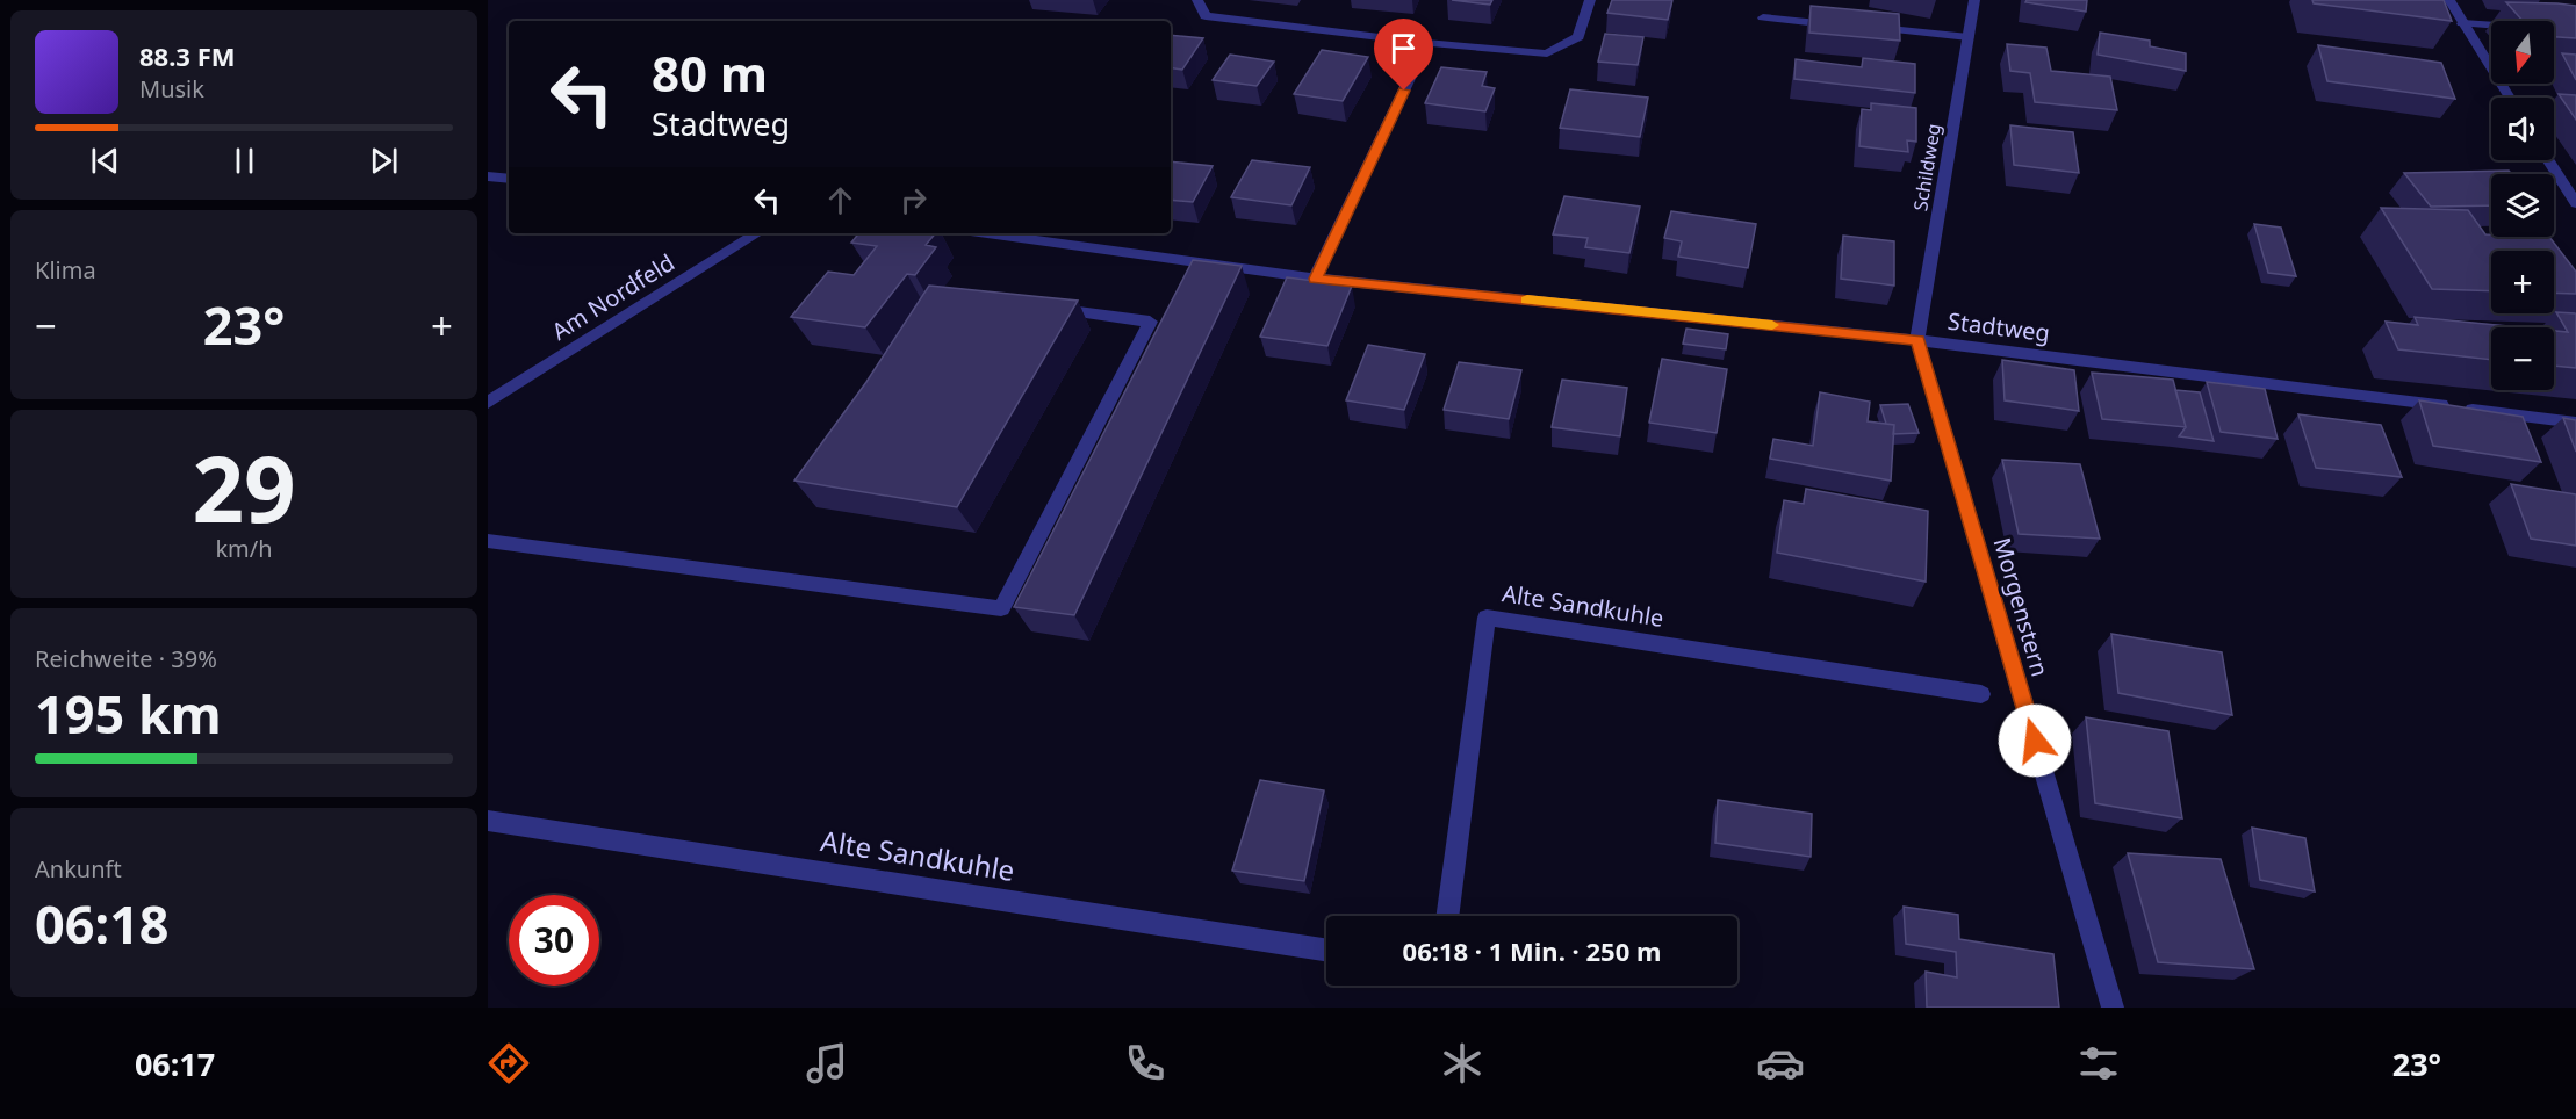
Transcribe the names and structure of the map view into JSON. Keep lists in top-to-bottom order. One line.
{"streets":{"street":["Schildweg","Am Nordfeld","Stadtweg","Alte Sandkuhle","Morgenstern"]},"crossings":[["Schildweg","Stadtweg"],["Schildweg","Morgenstern"],["Stadtweg","Morgenstern"]],"north":"bottom","page":{"map_buttons":["+","−"],"turn":["80 m","Stadtweg"],"song":["88.3 FM","Musik"],"tile":["Klima",["29","km/h"],["Reichweite · 39%","195 km"],["Ankunft","06:18"]],"heat":["−","23°","+"],"limit":"30","trip":"06:18 · 1 Min. · 250 m","tabs":["06:17","23°"]}}
